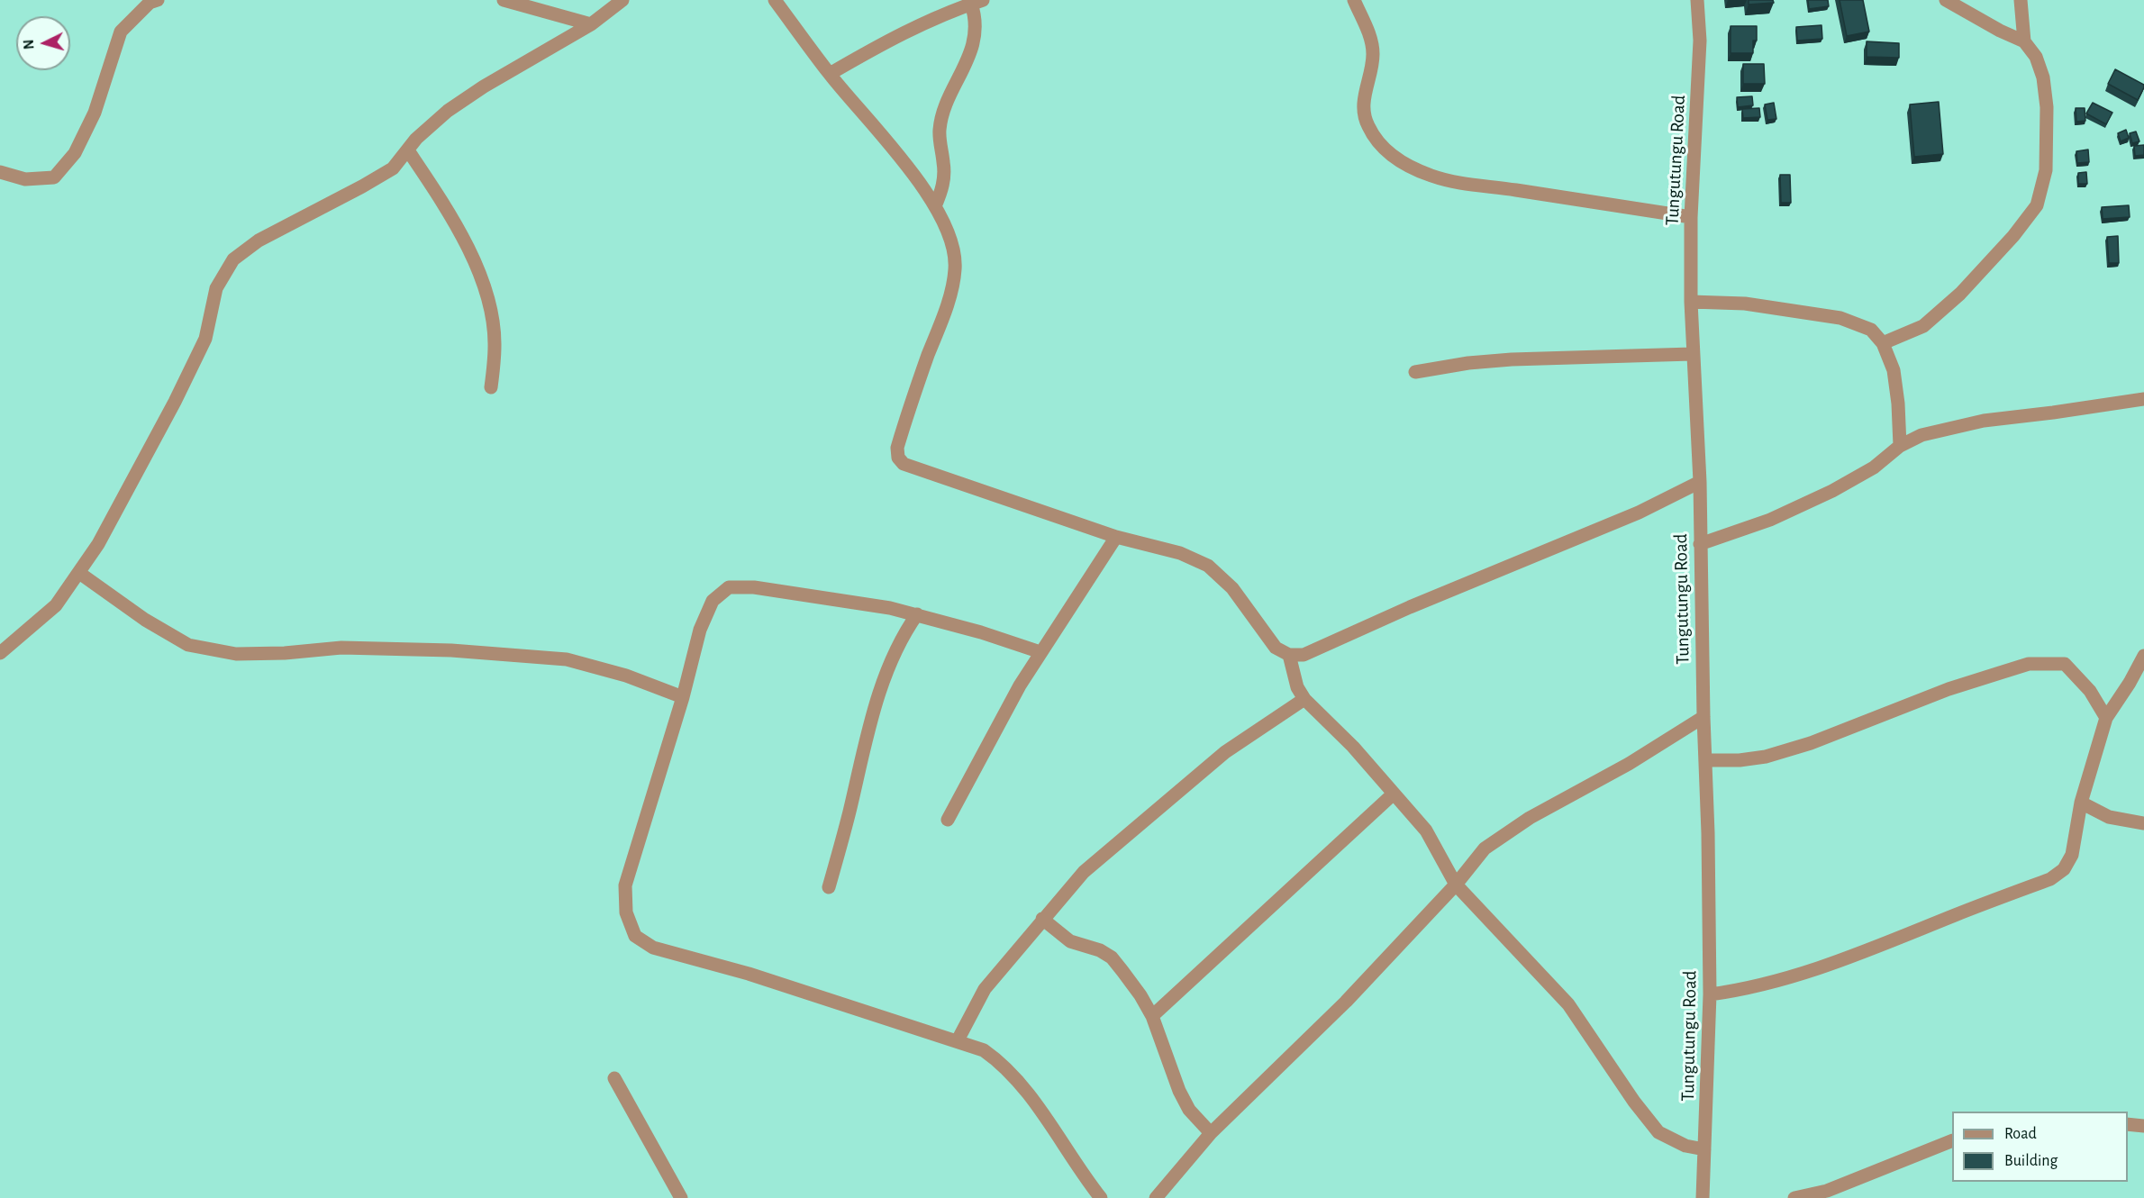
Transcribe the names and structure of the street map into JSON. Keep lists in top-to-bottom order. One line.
{"streets":{"street":["Tungutungu Road"]},"legend":["Road","Building"],"north":"left"}
